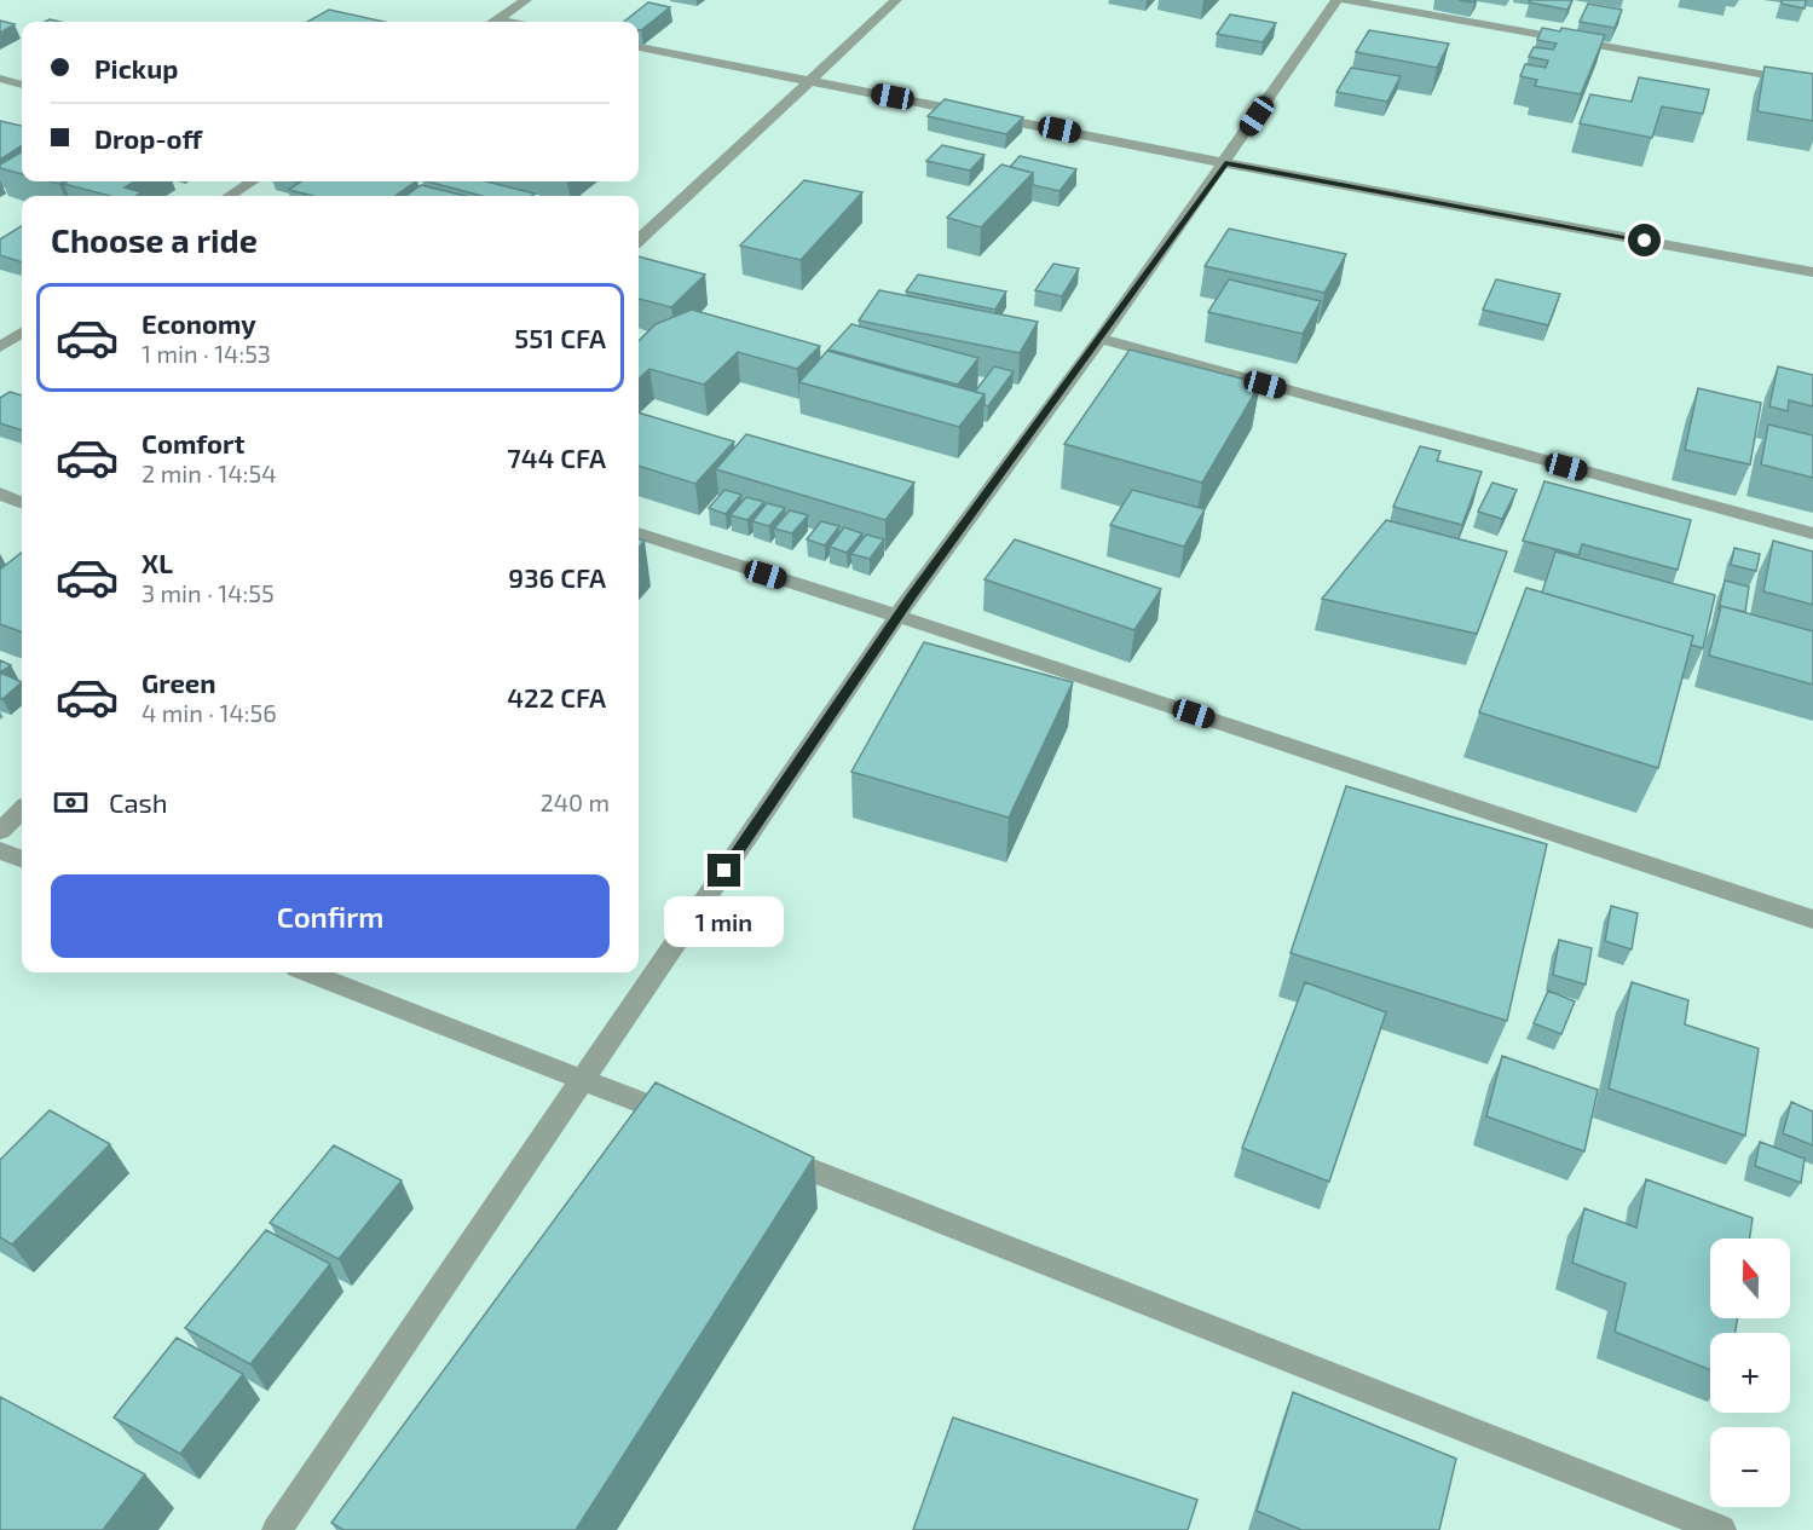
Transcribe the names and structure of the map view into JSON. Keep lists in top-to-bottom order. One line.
{"north":"top","page":{"banner":["Pickup","Drop-off"],"heading":"Choose a ride","list":[{"name":"Economy","note":"1 min · 14:53","value":"551 CFA"},{"name":"Comfort","note":"2 min · 14:54","value":"744 CFA"},{"name":"XL","note":"3 min · 14:55","value":"936 CFA"},{"name":"Green","note":"4 min · 14:56","value":"422 CFA"}],"pay":["Cash","240 m"],"buttons":"Confirm","bubble":"1 min","map_buttons":["+","−"]}}
